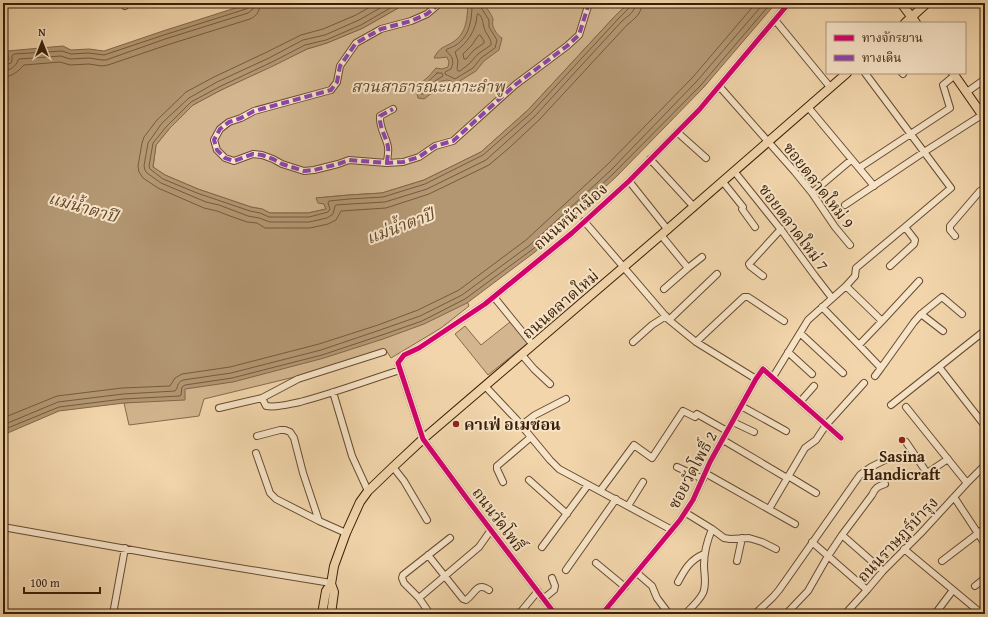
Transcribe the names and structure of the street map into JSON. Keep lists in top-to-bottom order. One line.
{"streets":{"main road":["ถนนตลาดใหม่"],"street":["ซอยตลาดใหม่ 9","ถนนหน้าเมือง","ซอยตลาดใหม่ 7","ซอยวัดโพธิ์ 2","ถนนวัดโพธิ์","ถนนราษฎร์บำรุง"]},"crossings":[["ซอยตลาดใหม่ 9","ถนนหน้าเมือง"],["ซอยตลาดใหม่ 9","ถนนตลาดใหม่"],["ซอยตลาดใหม่ 7","ถนนตลาดใหม่"],["ถนนตลาดใหม่","ถนนวัดโพธิ์"]],"water":["แม่น้ำตาปี"],"parks":["สวนสาธารณะเกาะลำพู"],"places":["คาเฟ่ อเมซอน","Sasina Handicraft"],"legend":["ทางจักรยาน","ทางเดิน"],"scale_bar":"100 m","north":"top"}
